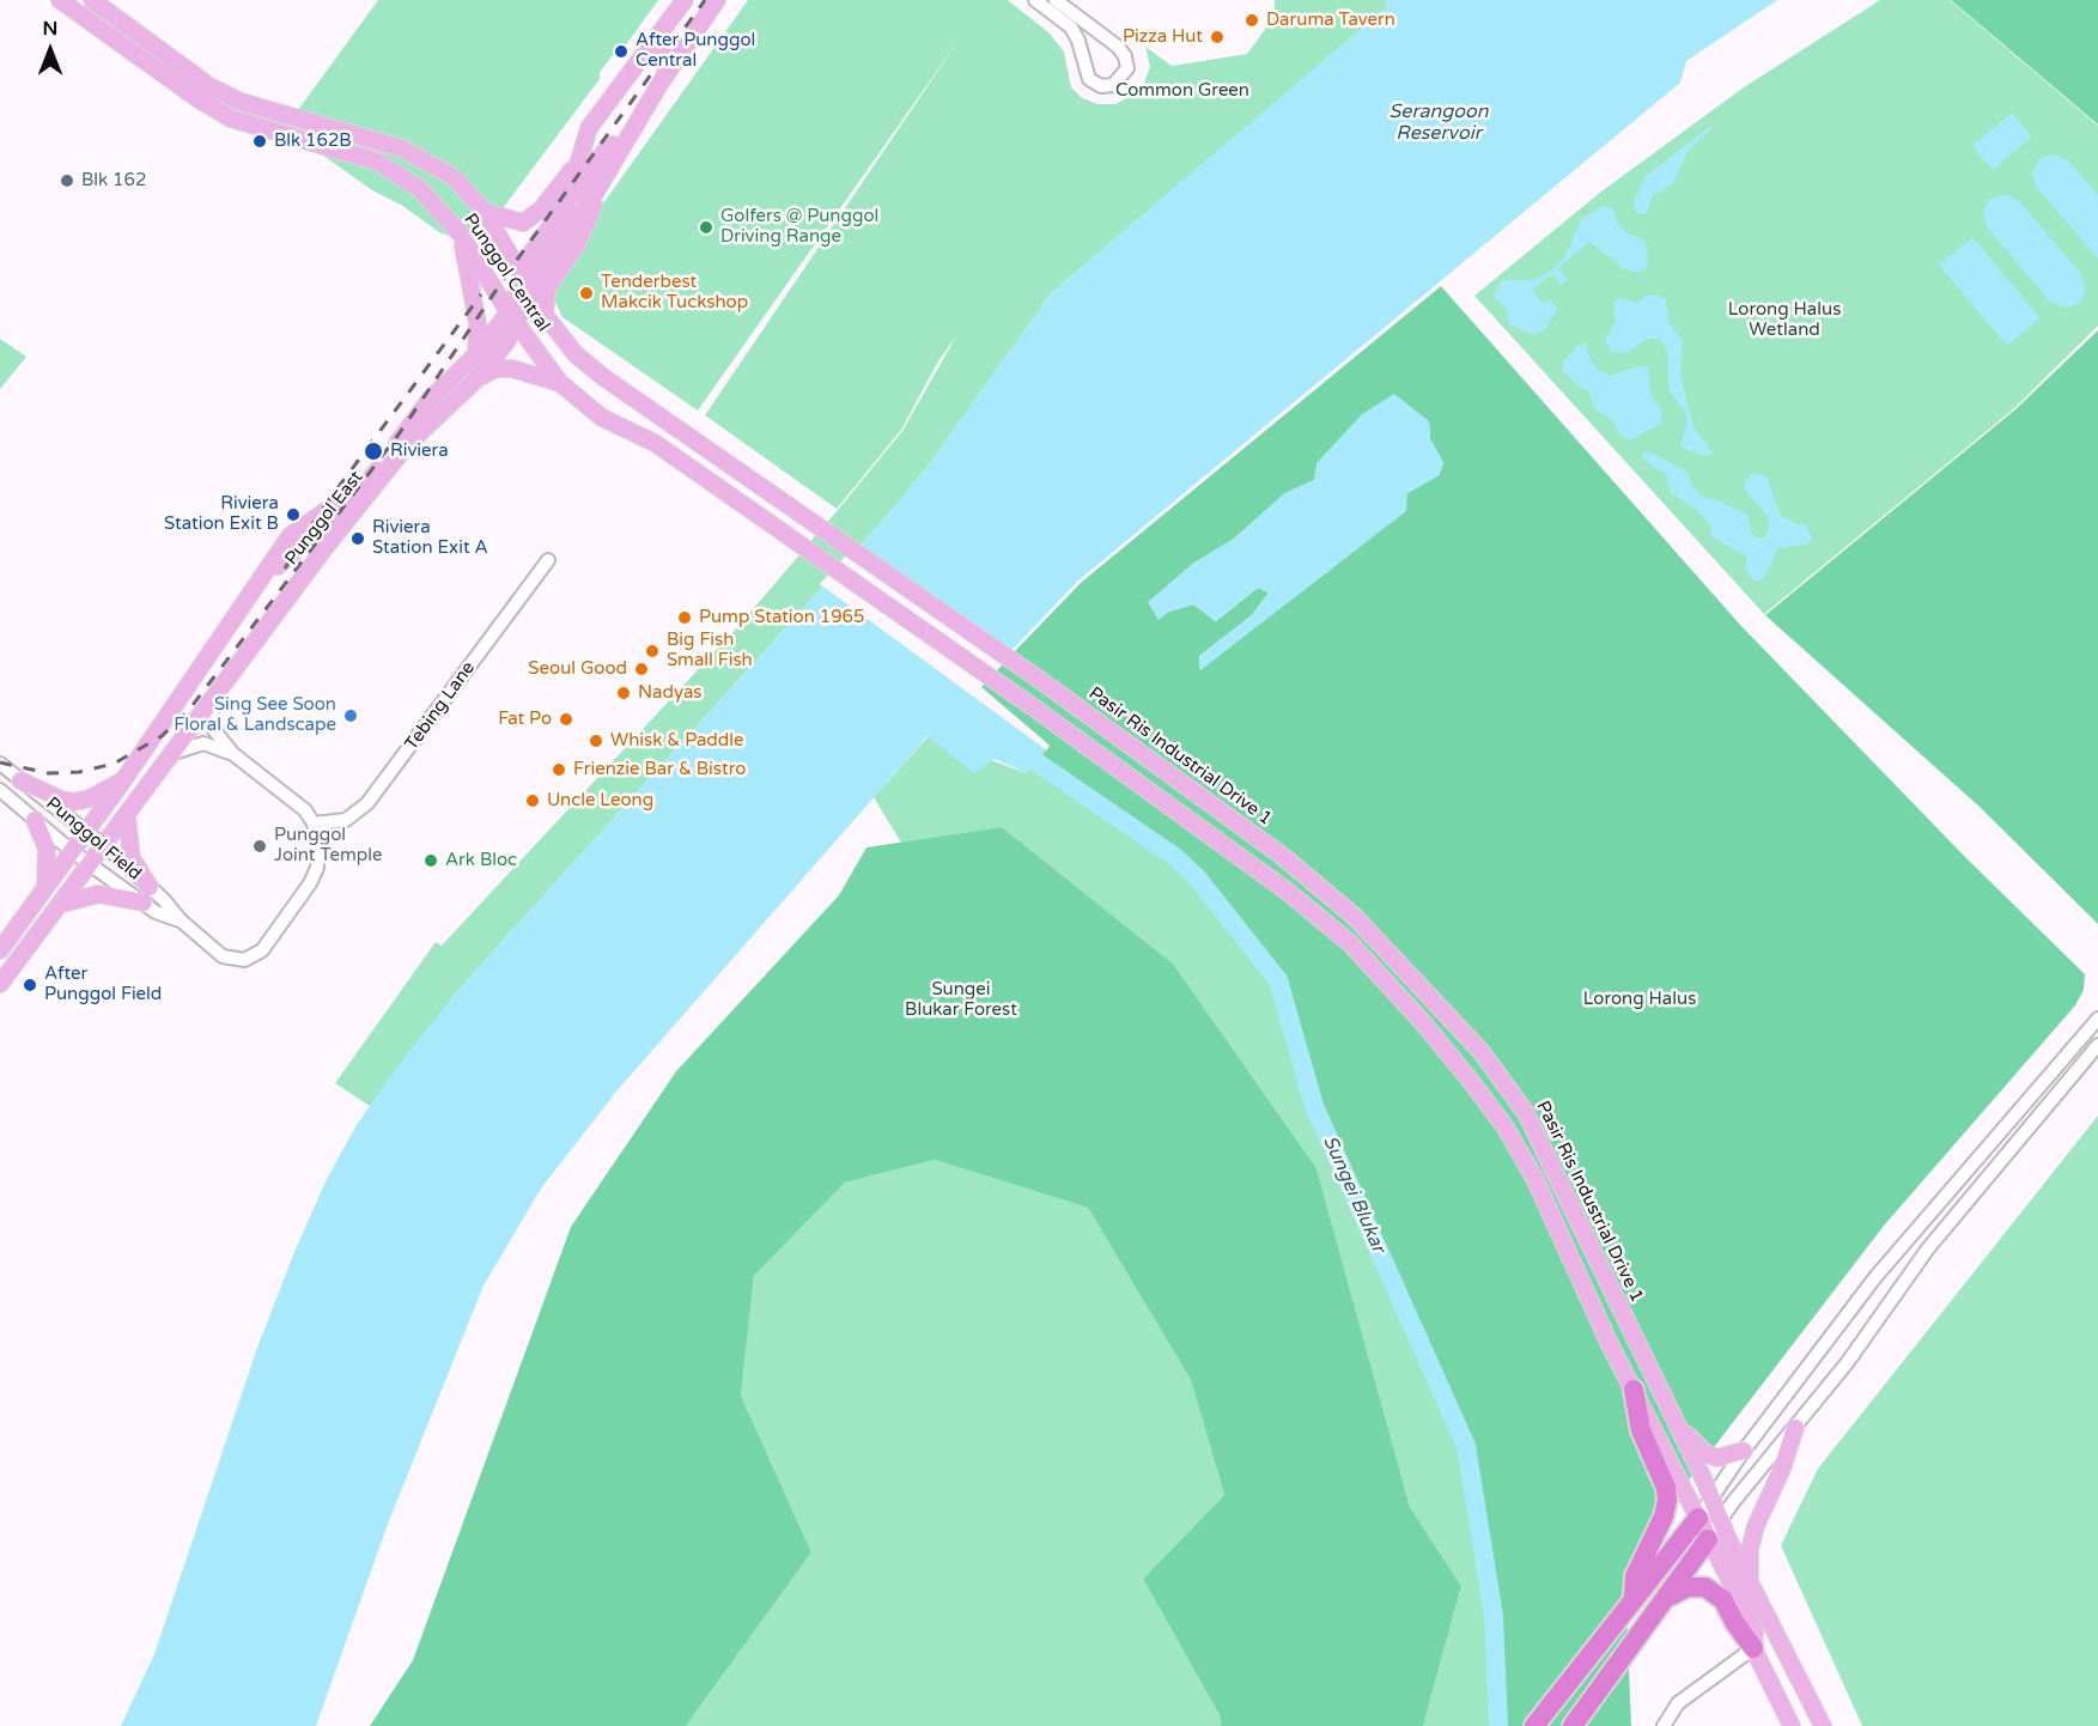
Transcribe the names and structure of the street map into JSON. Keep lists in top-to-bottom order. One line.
{"streets":{"main road":["Punggol Central","Punggol East","Pasir Ris Industrial Drive 1"],"street":["Tebing Lane","Punggol Field"]},"crossings":[["Punggol Central","Punggol East"],["Punggol Central","Pasir Ris Industrial Drive 1"],["Punggol East","Tebing Lane"],["Punggol East","Punggol Field"],["Tebing Lane","Punggol Field"]],"water":["Serangoon Reservoir","Sungei Blukar"],"parks":["Common Green","Lorong Halus Wetland","Sungei Blukar Forest","Lorong Halus"],"places":["Daruma Tavern","Pizza Hut","After Punggol Central","Blk 162B","Blk 162","Golfers @ Punggol Driving Range","Tenderbest Makcik Tuckshop","Riviera","Riviera Station Exit B","Riviera Station Exit A","Pump Station 1965","Big Fish Small Fish","Seoul Good","Nadyas","Sing See Soon Floral & Landscape","Fat Po","Whisk & Paddle","Frienzie Bar & Bistro","Uncle Leong","Punggol Joint Temple","Ark Bloc","After Punggol Field"],"north":"top"}
